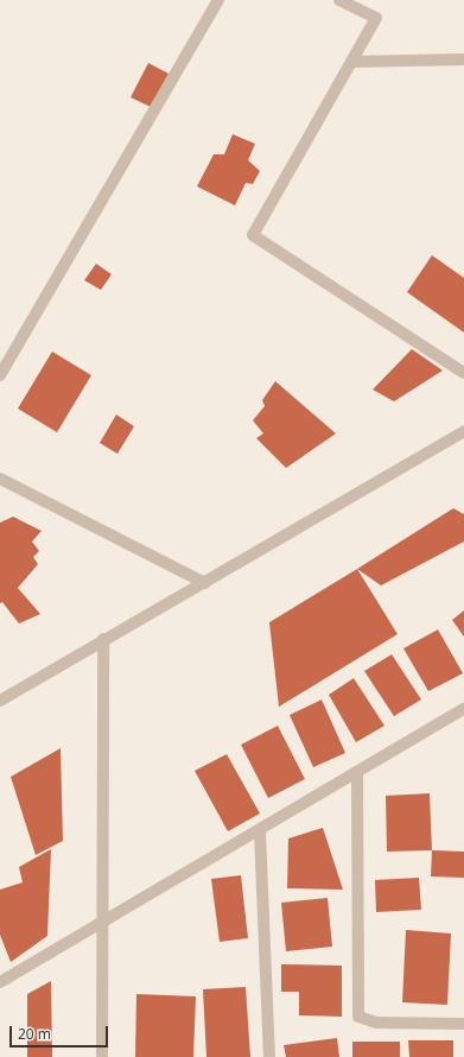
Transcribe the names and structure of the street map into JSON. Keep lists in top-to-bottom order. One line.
{"scale_bar":"20 m"}
